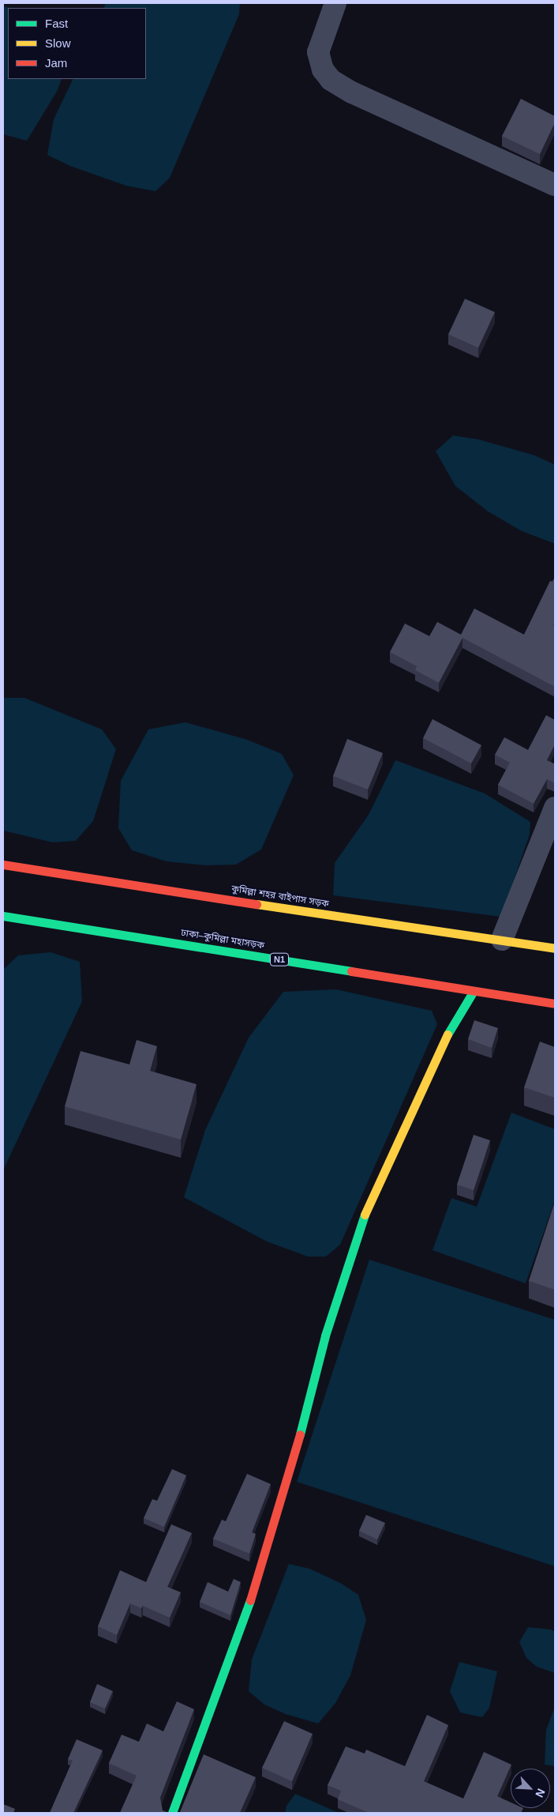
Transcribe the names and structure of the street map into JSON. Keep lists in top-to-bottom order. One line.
{"streets":{"main road":["কুমিল্লা শহর বাইপাস সড়ক","ঢাকা–কুমিল্লা মহাসড়ক","N1"]},"legend":["Fast","Slow","Jam"],"north":"bottom right"}
